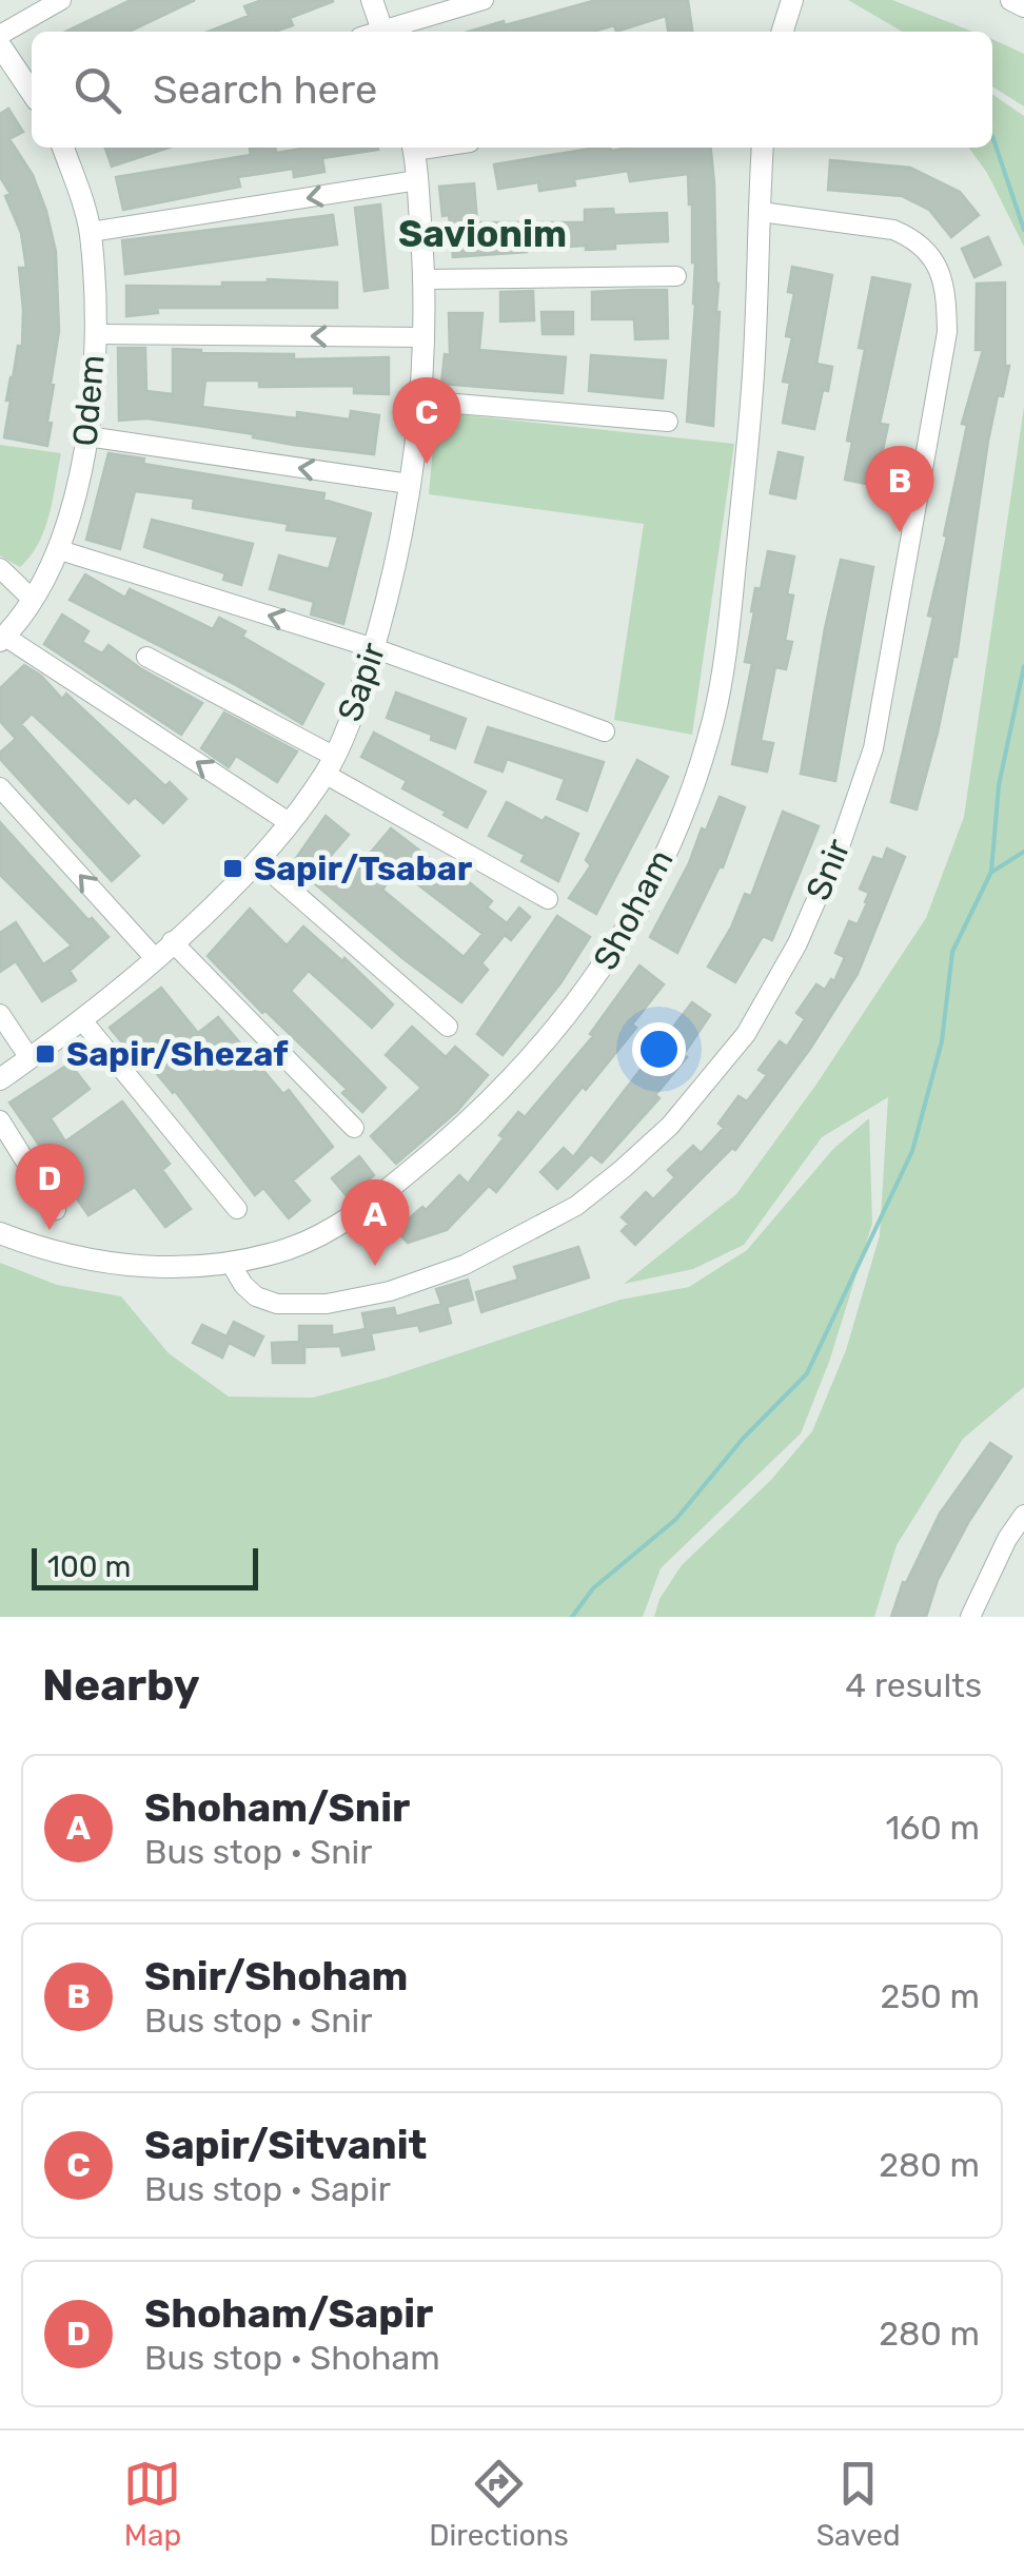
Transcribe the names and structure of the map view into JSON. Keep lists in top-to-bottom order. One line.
{"streets":{"street":["Odem","Sapir","Snir","Shoham"]},"crossings":[["Snir","Shoham"]],"districts":["Savionim"],"places":{"transit":["Sapir/Tsabar","Sapir/Shezaf"]},"scale_bar":"100 m","page":{"search":"Search here","pins":["C","B","D","A"],"scale":"100 m","heading":["Nearby","4 results"],"list":[{"mark":"A","name":"Shoham/Snir","note":"Bus stop · Snir","value":"160 m"},{"mark":"B","name":"Snir/Shoham","note":"Bus stop · Snir","value":"250 m"},{"mark":"C","name":"Sapir/Sitvanit","note":"Bus stop · Sapir","value":"280 m"},{"mark":"D","name":"Shoham/Sapir","note":"Bus stop · Shoham","value":"280 m"}],"nav":["Map","Directions","Saved"]}}
